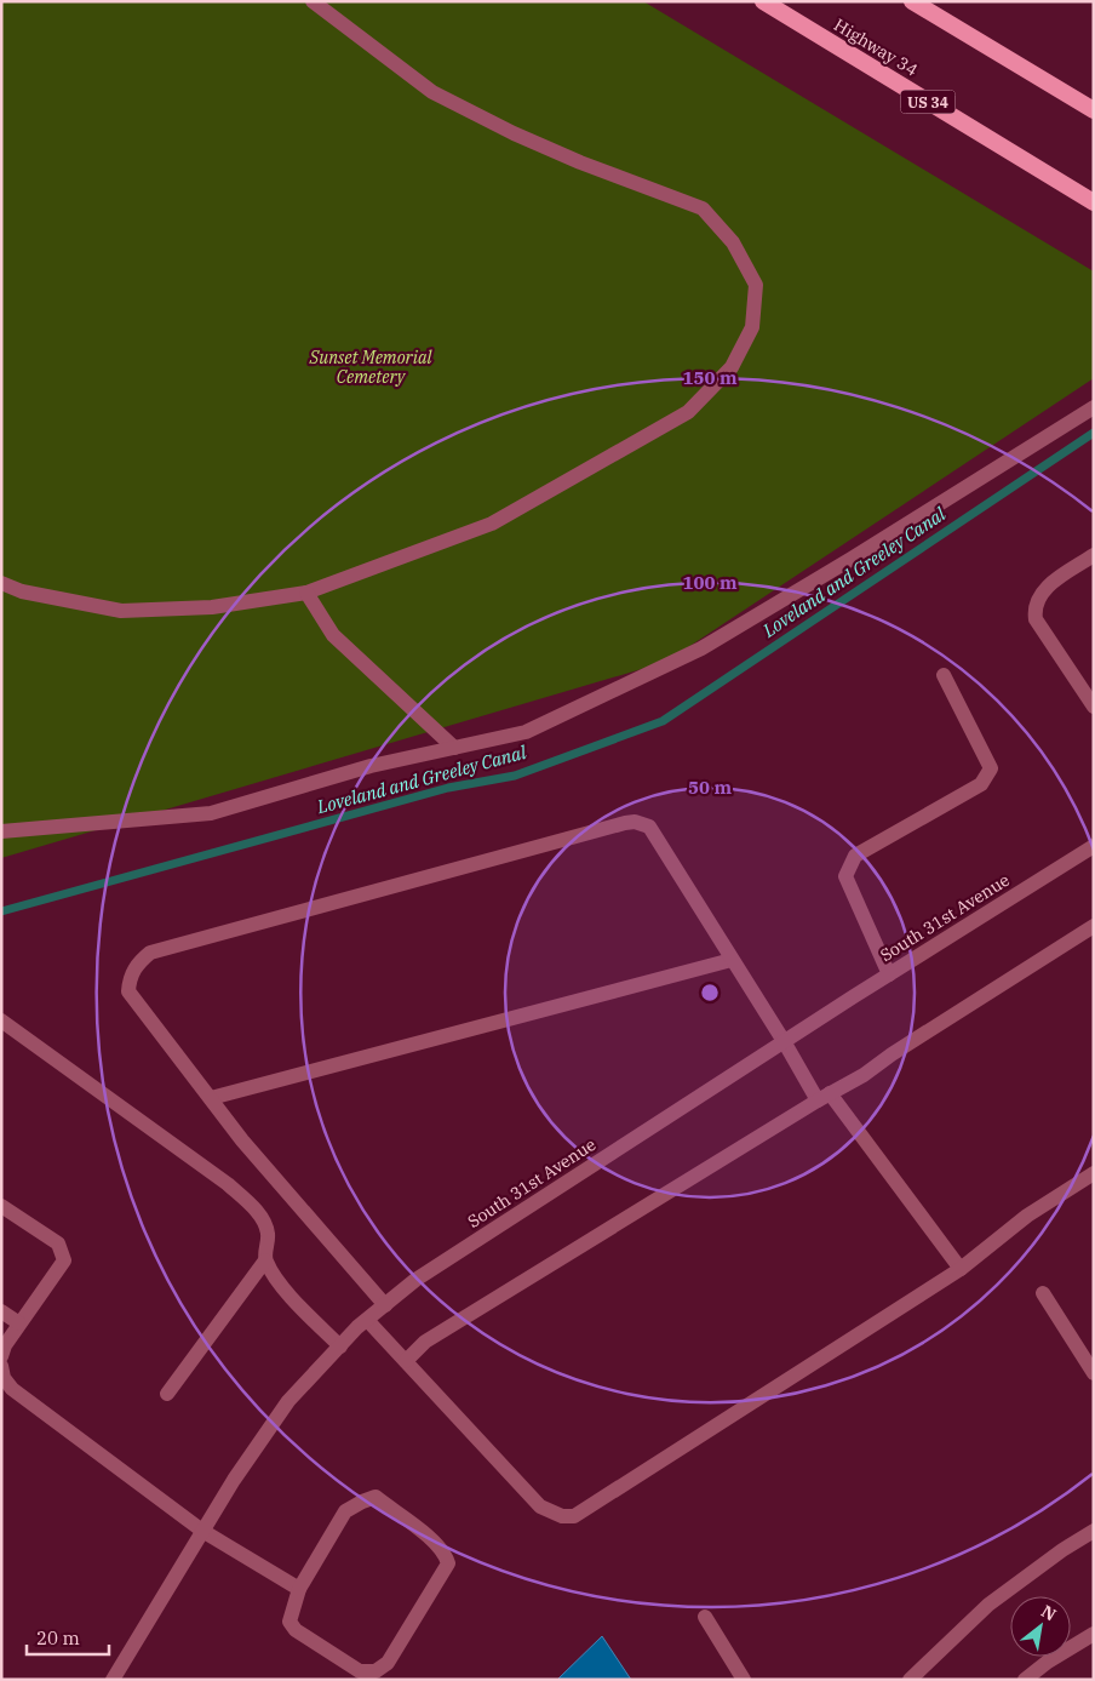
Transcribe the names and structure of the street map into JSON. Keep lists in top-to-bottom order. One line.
{"streets":{"highway":["Highway 34","US 34"],"street":["South 31st Avenue"]},"water":["Loveland and Greeley Canal"],"parks":["Sunset Memorial Cemetery"],"scale_bar":"20 m","north":"top right","rings":["150 m","100 m","50 m"]}
